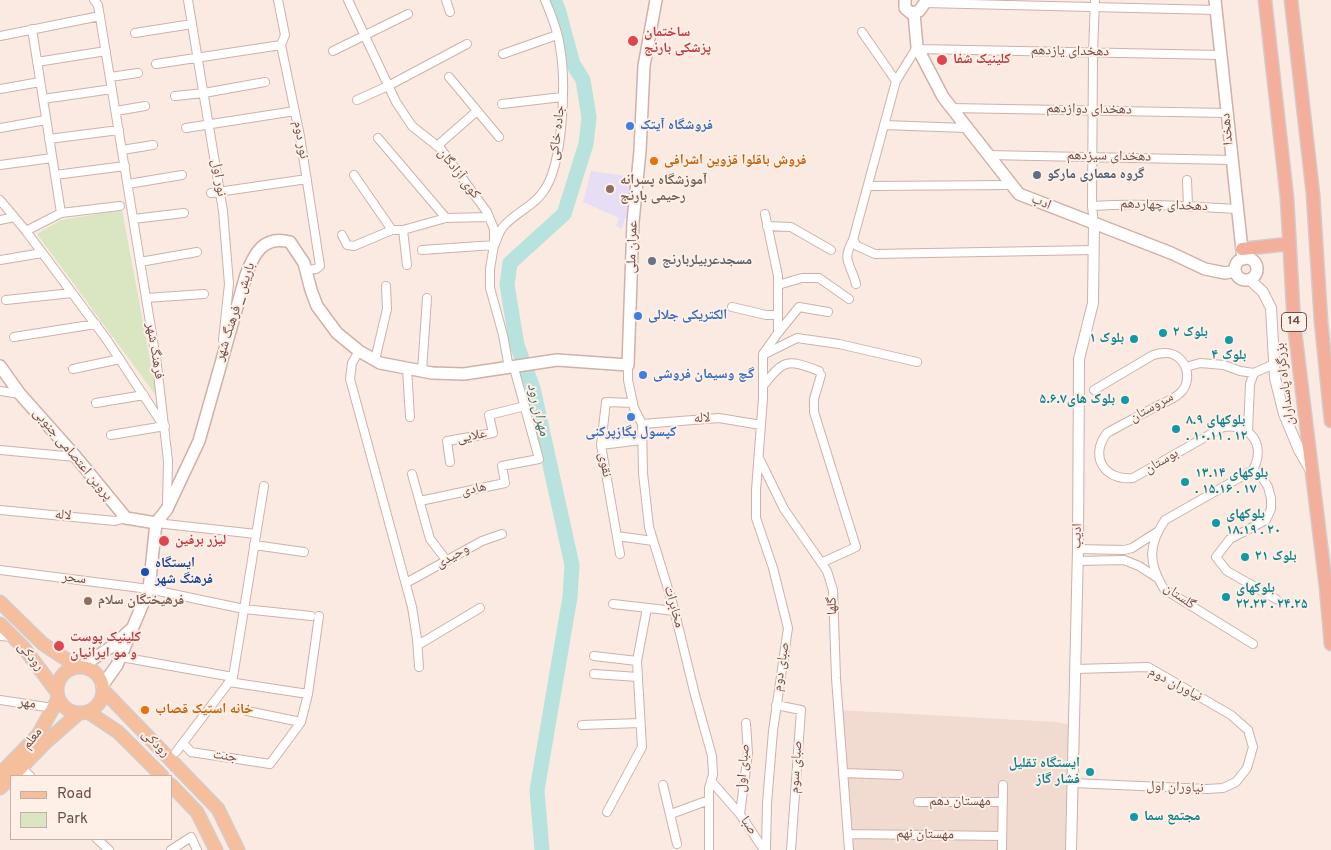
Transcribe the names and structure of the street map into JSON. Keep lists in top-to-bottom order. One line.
{"streets":{"highway":["14","بزرگراه پاسداران"],"main road":["دهخدا","ادب","عمران ملی","باریش _ فرهنگ شهر","پروین اعتصامی جنوبی","رودکى","معلم","رودکی"],"street":["دهخدای یازدهم","دهخدای دوازدهم","جاده خاکی","نور دوم","دهخدای سیزدهم","کوی آزادگان","نور اول","دهخدای چهاردهم","فرهنگ شهر","سروستان","لاله","علایی","بوستان","نقوی","هادی","ادیب","وحیدی","سحر","گلستان","گلها","مخابرات","صبای دوم","نیاوران دوم","مهر","جنت","صبای سوم","صبای اول","نیاوران اول","مهستان دهم","صبا","مهستان نهم"]},"crossings":[["دهخدای یازدهم","دهخدا"],["دهخدای یازدهم","ادب"],["دهخدای دوازدهم","دهخدا"],["دهخدای دوازدهم","ادب"],["دهخدا","دهخدای سیزدهم"],["دهخدا","ادب"],["دهخدا","دهخدای چهاردهم"],["جاده خاکی","کوی آزادگان"],["نور دوم","باریش _ فرهنگ شهر"],["دهخدای سیزدهم","ادب"],["کوی آزادگان","باریش _ فرهنگ شهر"],["کوی آزادگان","علایی"],["کوی آزادگان","هادی"],["نور اول","باریش _ فرهنگ شهر"],["ادب","ادیب"],["عمران ملی","باریش _ فرهنگ شهر"],["عمران ملی","مخابرات"],["باریش _ فرهنگ شهر","مخابرات"],["سروستان","بوستان"],["لاله","پروین اعتصامی جنوبی"],["لاله","مخابرات"],["لاله","صبای دوم"],["نقوی","مخابرات"],["ادیب","نیاوران دوم"],["ادیب","نیاوران اول"],["گلها","صبای دوم"],["گلها","مهستان نهم"],["مخابرات","صبا"],["رودکى","مهر"],["رودکى","معلم"],["رودکى","رودکی"],["صبای دوم","صبای سوم"],["صبای دوم","صبا"],["نیاوران دوم","نیاوران اول"],["مهر","معلم"],["مهر","رودکی"],["معلم","رودکی"],["صبای اول","صبا"]],"water":["مهران رود"],"places":["ساختمان پزشکی بارنج","کلینیک شفا","فروشگاه آیتک","فروش باقلوا قزوین اشرافی","گروه معماری مارکو","آموزشگاه پسرانه رحیمی بارنج","مسجدعربیلربارنج","الکتریکی جلالی","بلوک ۲","بلوک ۱","بلوک ۴","گچ وسیمان فروشی","بلوک های۵.۶.۷","کپسول پگازپرکنی","بلوکهای ۸.۹ . ۱۰.۱۱ . ۱۲","بلوکهای ۱۳.۱۴ . ۱۵.۱۶ . ۱۷","بلوکهای ۱۸.۱۹ . ۲۰","لیزر برفین","بلوک ۲۱","ایستگاه فرهنگ شهر","بلوکهای ۲۲.۲۳ . ۲۴.۲۵","فرهیختگان سلام","کلینیک پوست و مو ایرانیان","خانه استیک قصاب","ایستگاه تقلیل فشار گاز","مجتمع سما"],"legend":["Road","Park"]}
